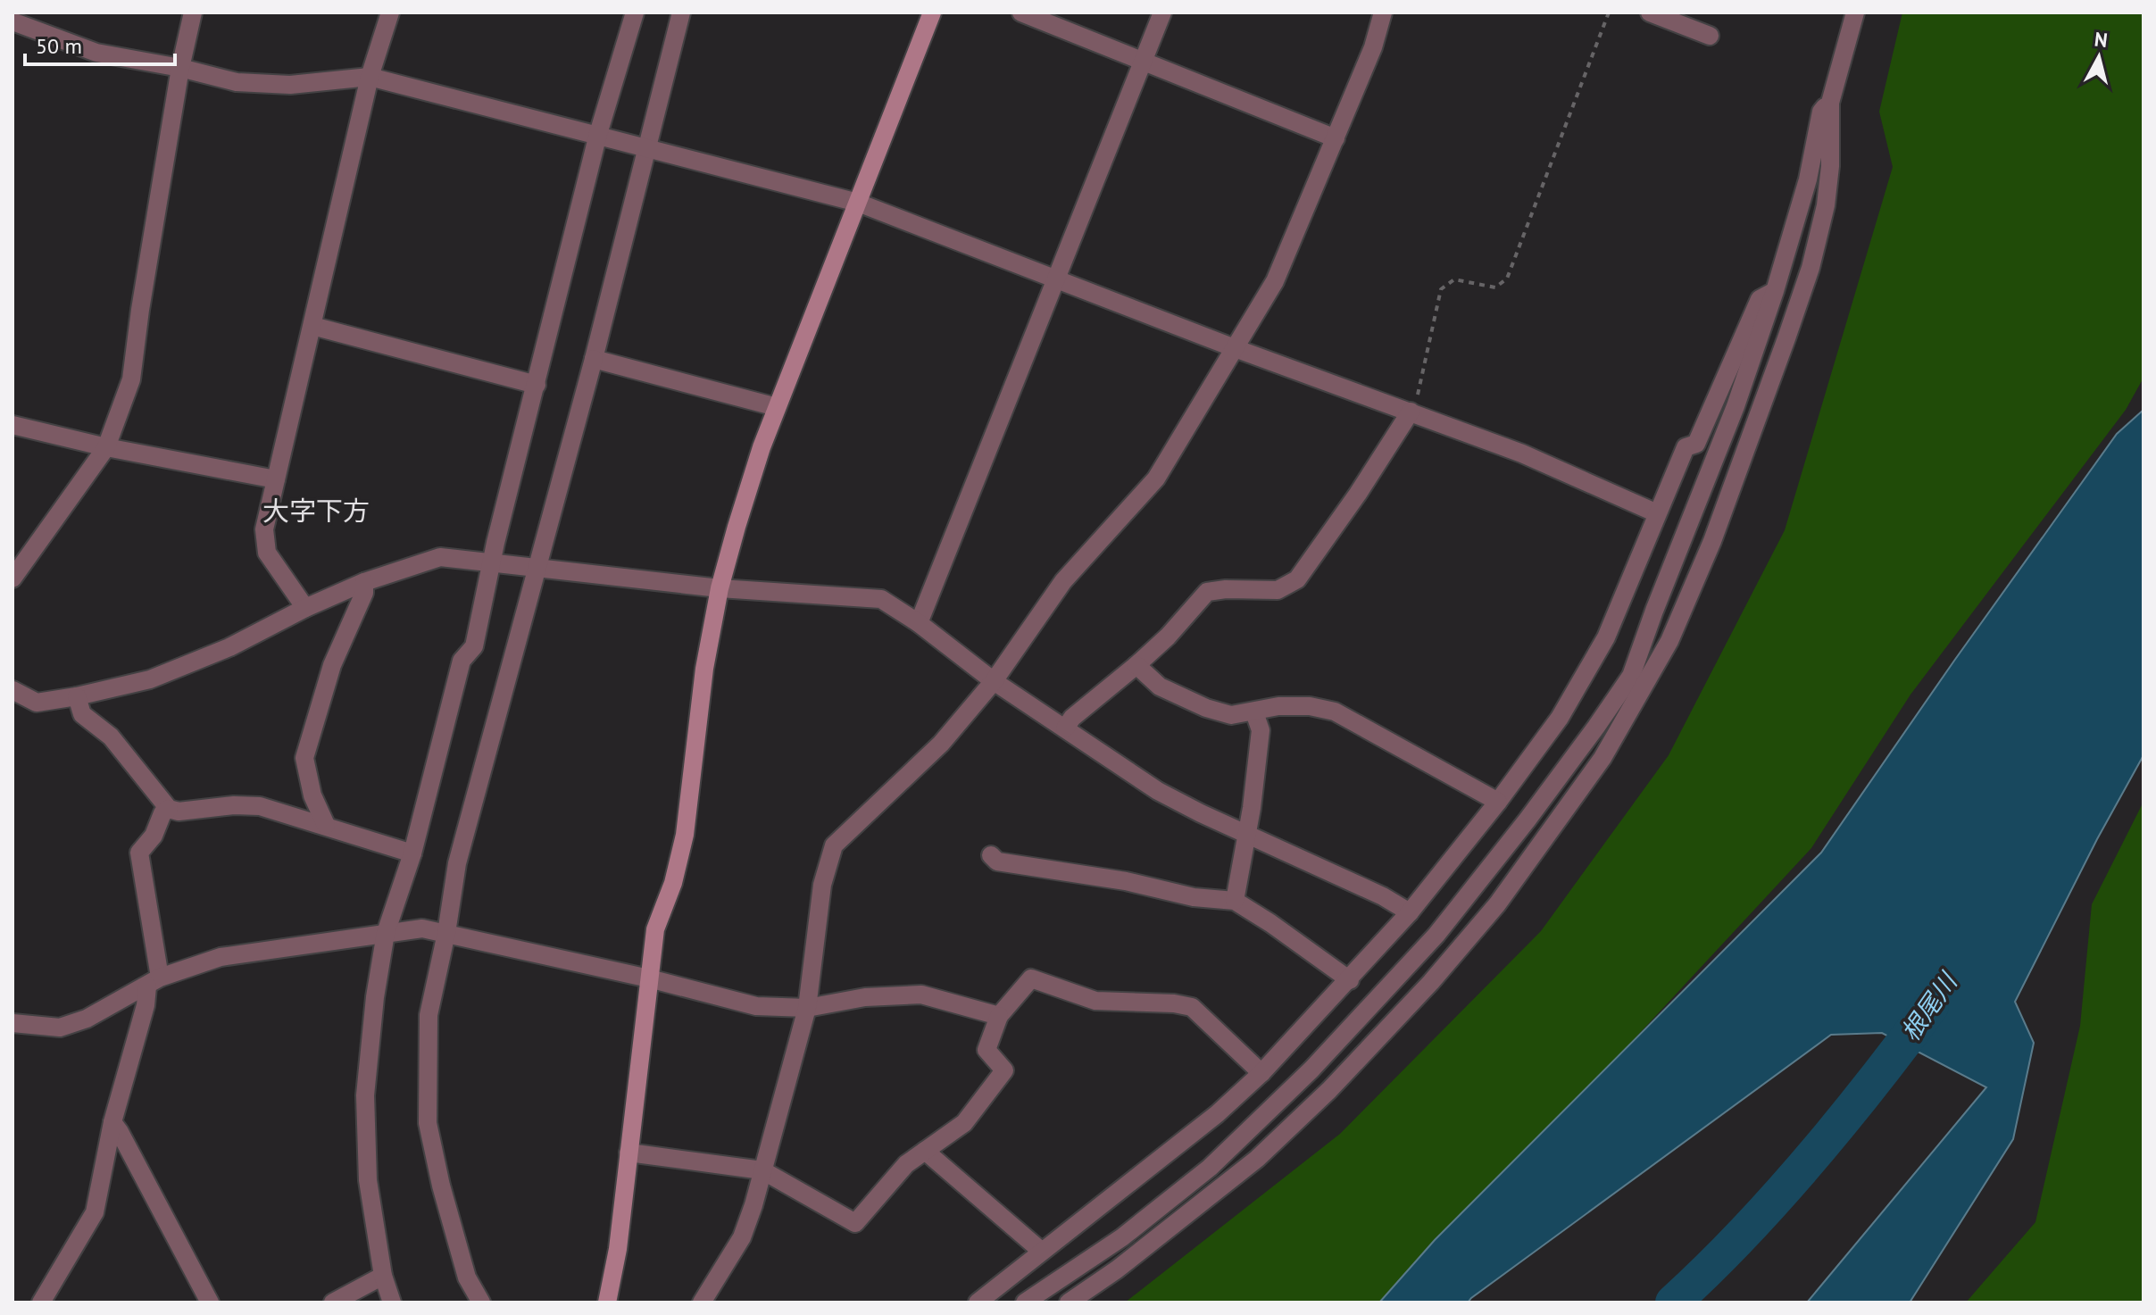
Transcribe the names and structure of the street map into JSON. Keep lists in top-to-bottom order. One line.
{"districts":["大字下方"],"water":["根尾川"],"scale_bar":"50 m","north":"top"}
